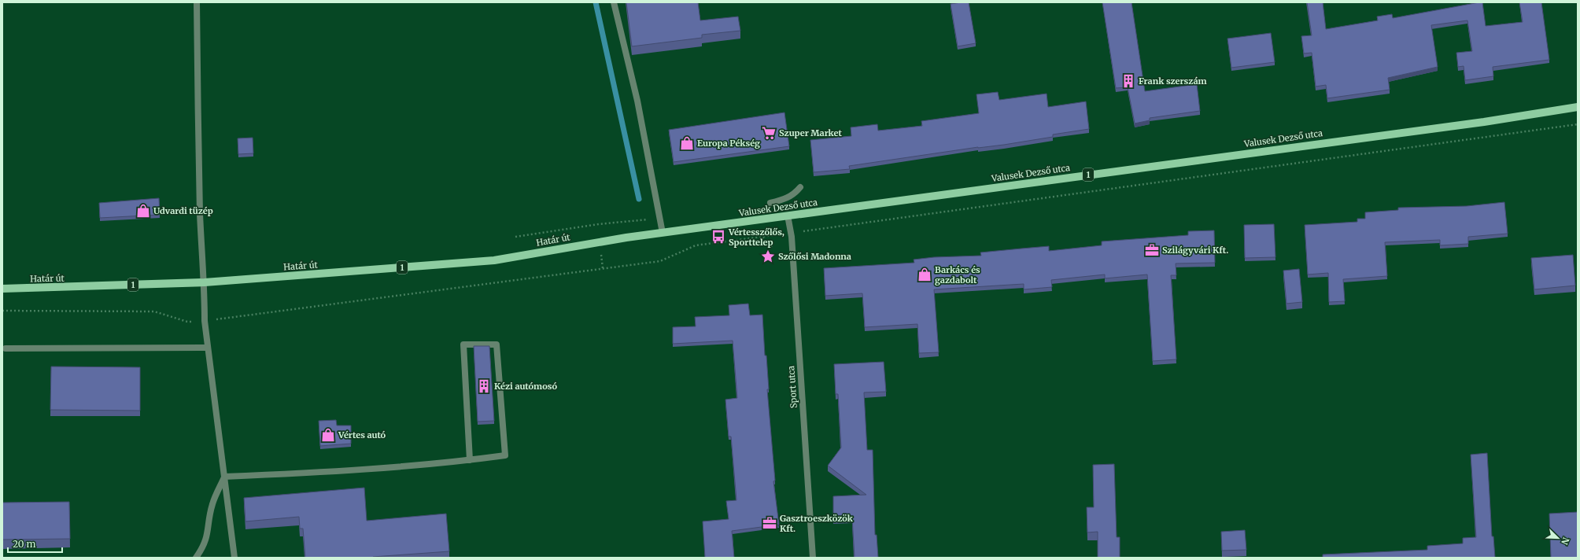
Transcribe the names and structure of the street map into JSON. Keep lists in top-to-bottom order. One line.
{"streets":{"main road":["Valusek Dezső utca","1","Határ út"],"street":["Sport utca"]},"crossings":[["Valusek Dezső utca","Határ út"],["Valusek Dezső utca","Sport utca"]],"places":{"building":["Frank szerszám","Kézi autómosó"],"supermarket":["Szuper Market"],"shop":["Europa Pékség","Udvardi tüzép","Barkács és gazdabolt","Vértes autó"],"bus stop":["Vértesszőlős, Sporttelep"],"office":["Szilágyvári Kft.","Gasztroeszközök Kft."],"place":["Szőlősi Madonna"]},"scale_bar":"20 m","north":"bottom right"}
